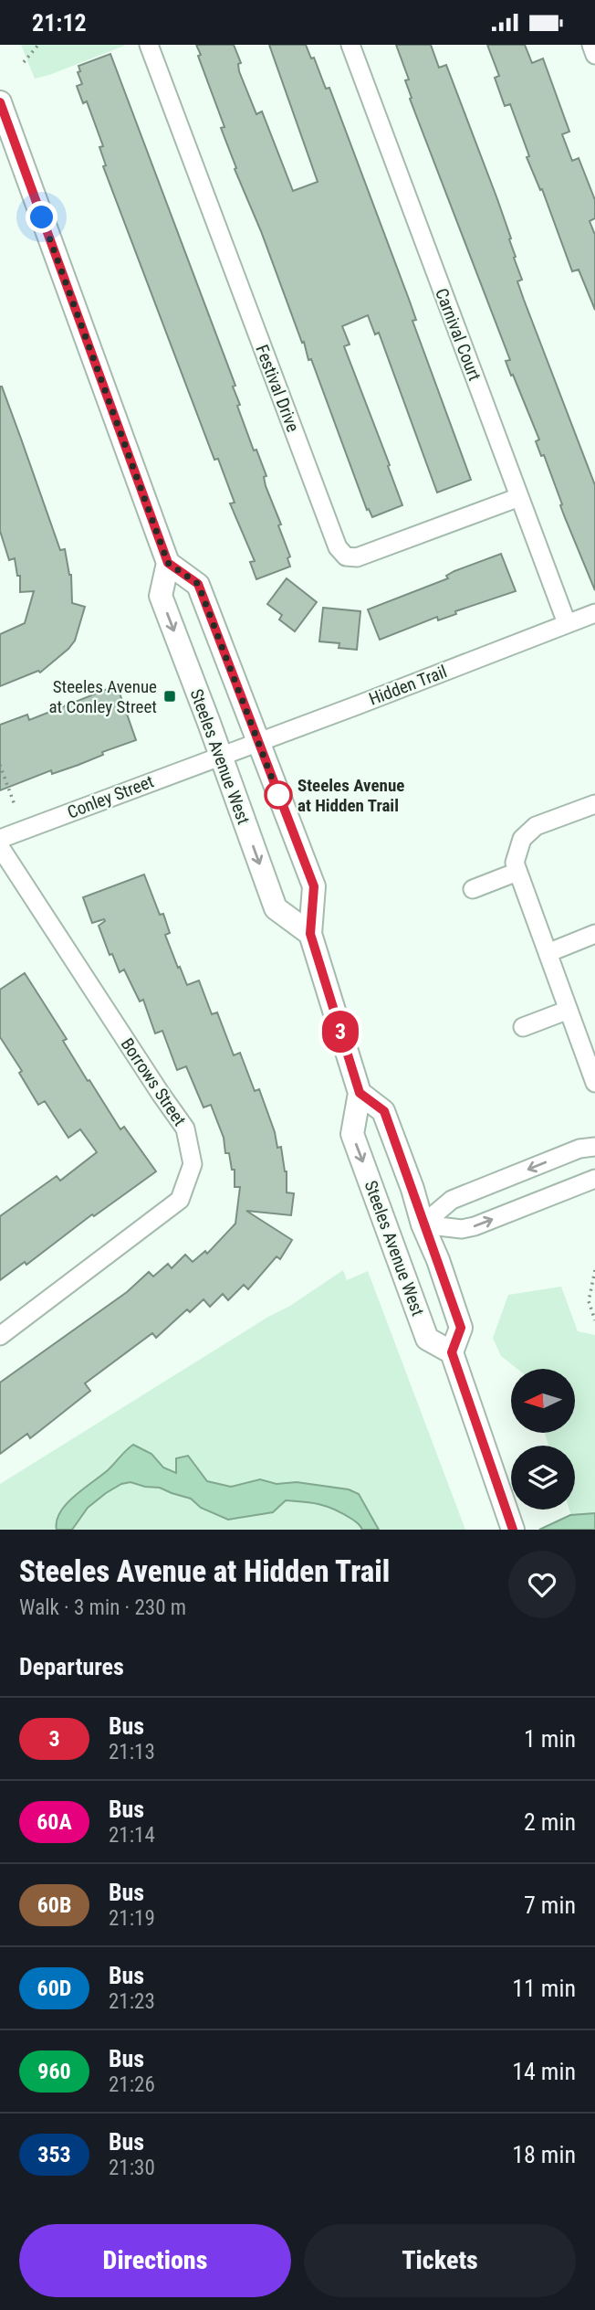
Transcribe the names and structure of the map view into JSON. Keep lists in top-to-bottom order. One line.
{"streets":{"main road":["Steeles Avenue West"],"street":["Carnival Court","Festival Drive","Hidden Trail","Conley Street","Borrows Street"]},"crossings":[["Carnival Court","Festival Drive"],["Carnival Court","Hidden Trail"],["Hidden Trail","Steeles Avenue West"],["Hidden Trail","Conley Street"],["Steeles Avenue West","Conley Street"]],"places":{"transit":["Steeles Avenue at Conley Street"],"other":["Steeles Avenue at Hidden Trail"]},"lines":["bus line 3"],"north":"left","page":{"status":"21:12","on_map":"3","heading":[["Steeles Avenue at Hidden Trail","Walk · 3 min · 230 m"],"Departures"],"list":[{"mark":"3","name":"Bus","note":"21:13","value":"1 min"},{"mark":"60A","name":"Bus","note":"21:14","value":"2 min"},{"mark":"60B","name":"Bus","note":"21:19","value":"7 min"},{"mark":"60D","name":"Bus","note":"21:23","value":"11 min"},{"mark":"960","name":"Bus","note":"21:26","value":"14 min"},{"mark":"353","name":"Bus","note":"21:30","value":"18 min"}],"buttons":["Directions","Tickets"]}}
